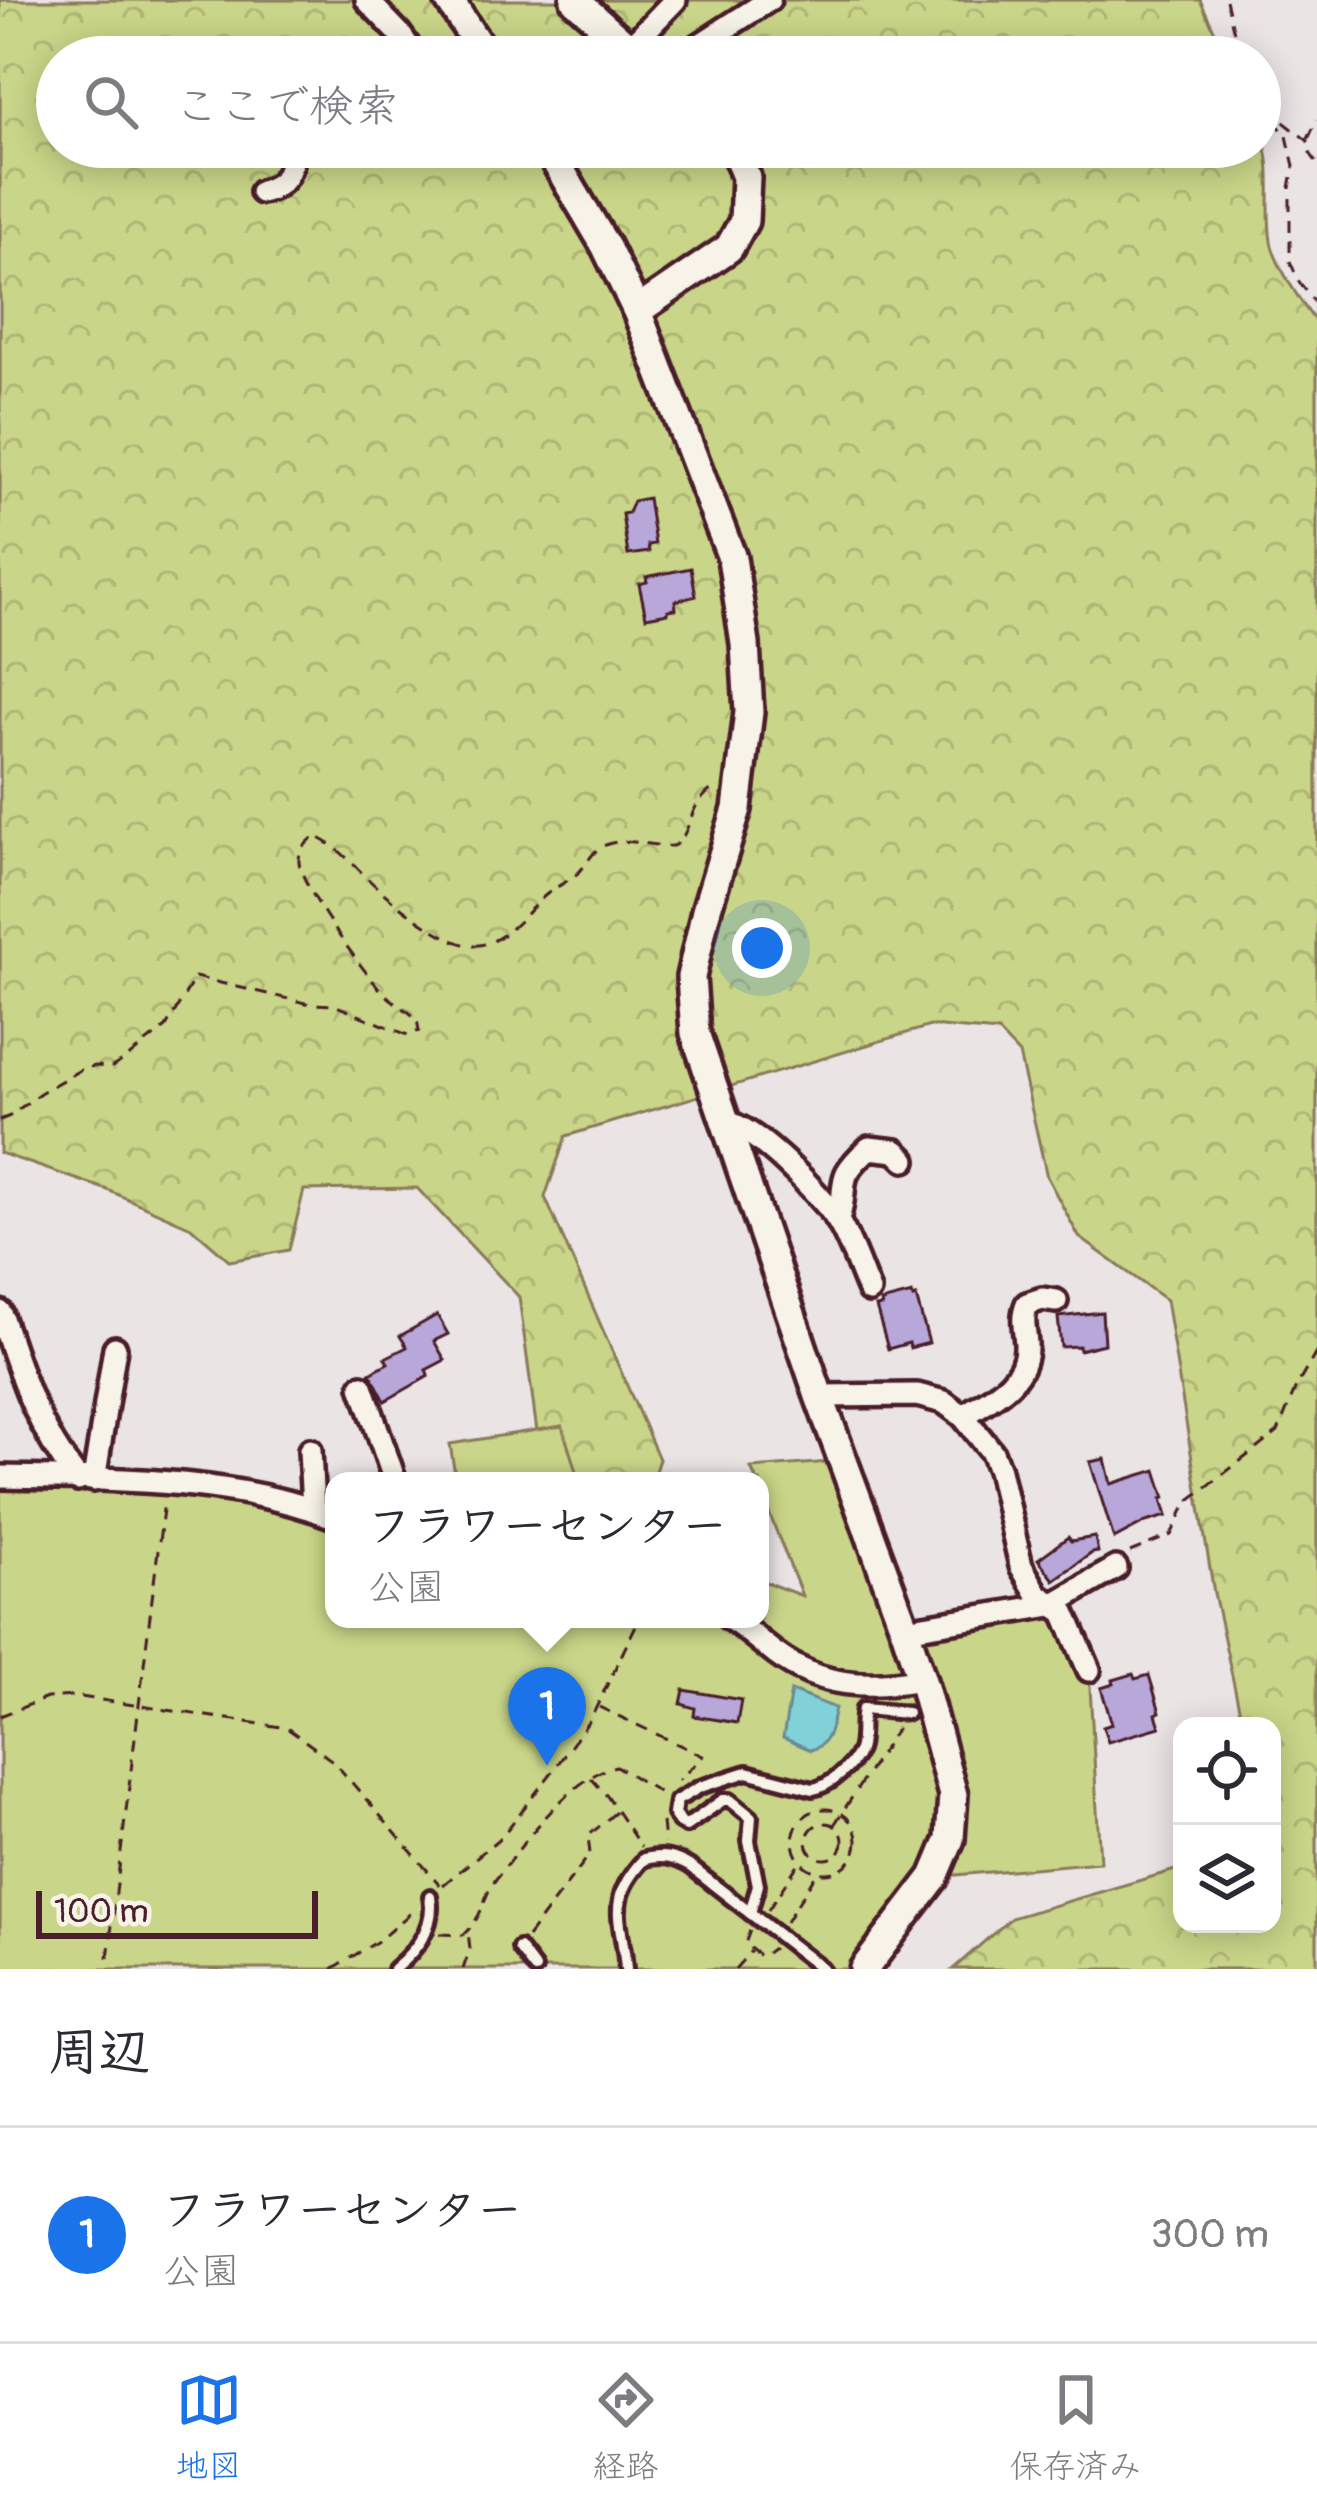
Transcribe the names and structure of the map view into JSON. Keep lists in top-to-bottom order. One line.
{"scale_bar":"100 m","page":{"search":"ここで検索","popup":["フラワーセンター","公園"],"pins":"1","scale":"100 m","heading":"周辺","list":[{"mark":"1","name":"フラワーセンター","note":"公園","value":"300 m"}],"nav":["地図","経路","保存済み"]}}
